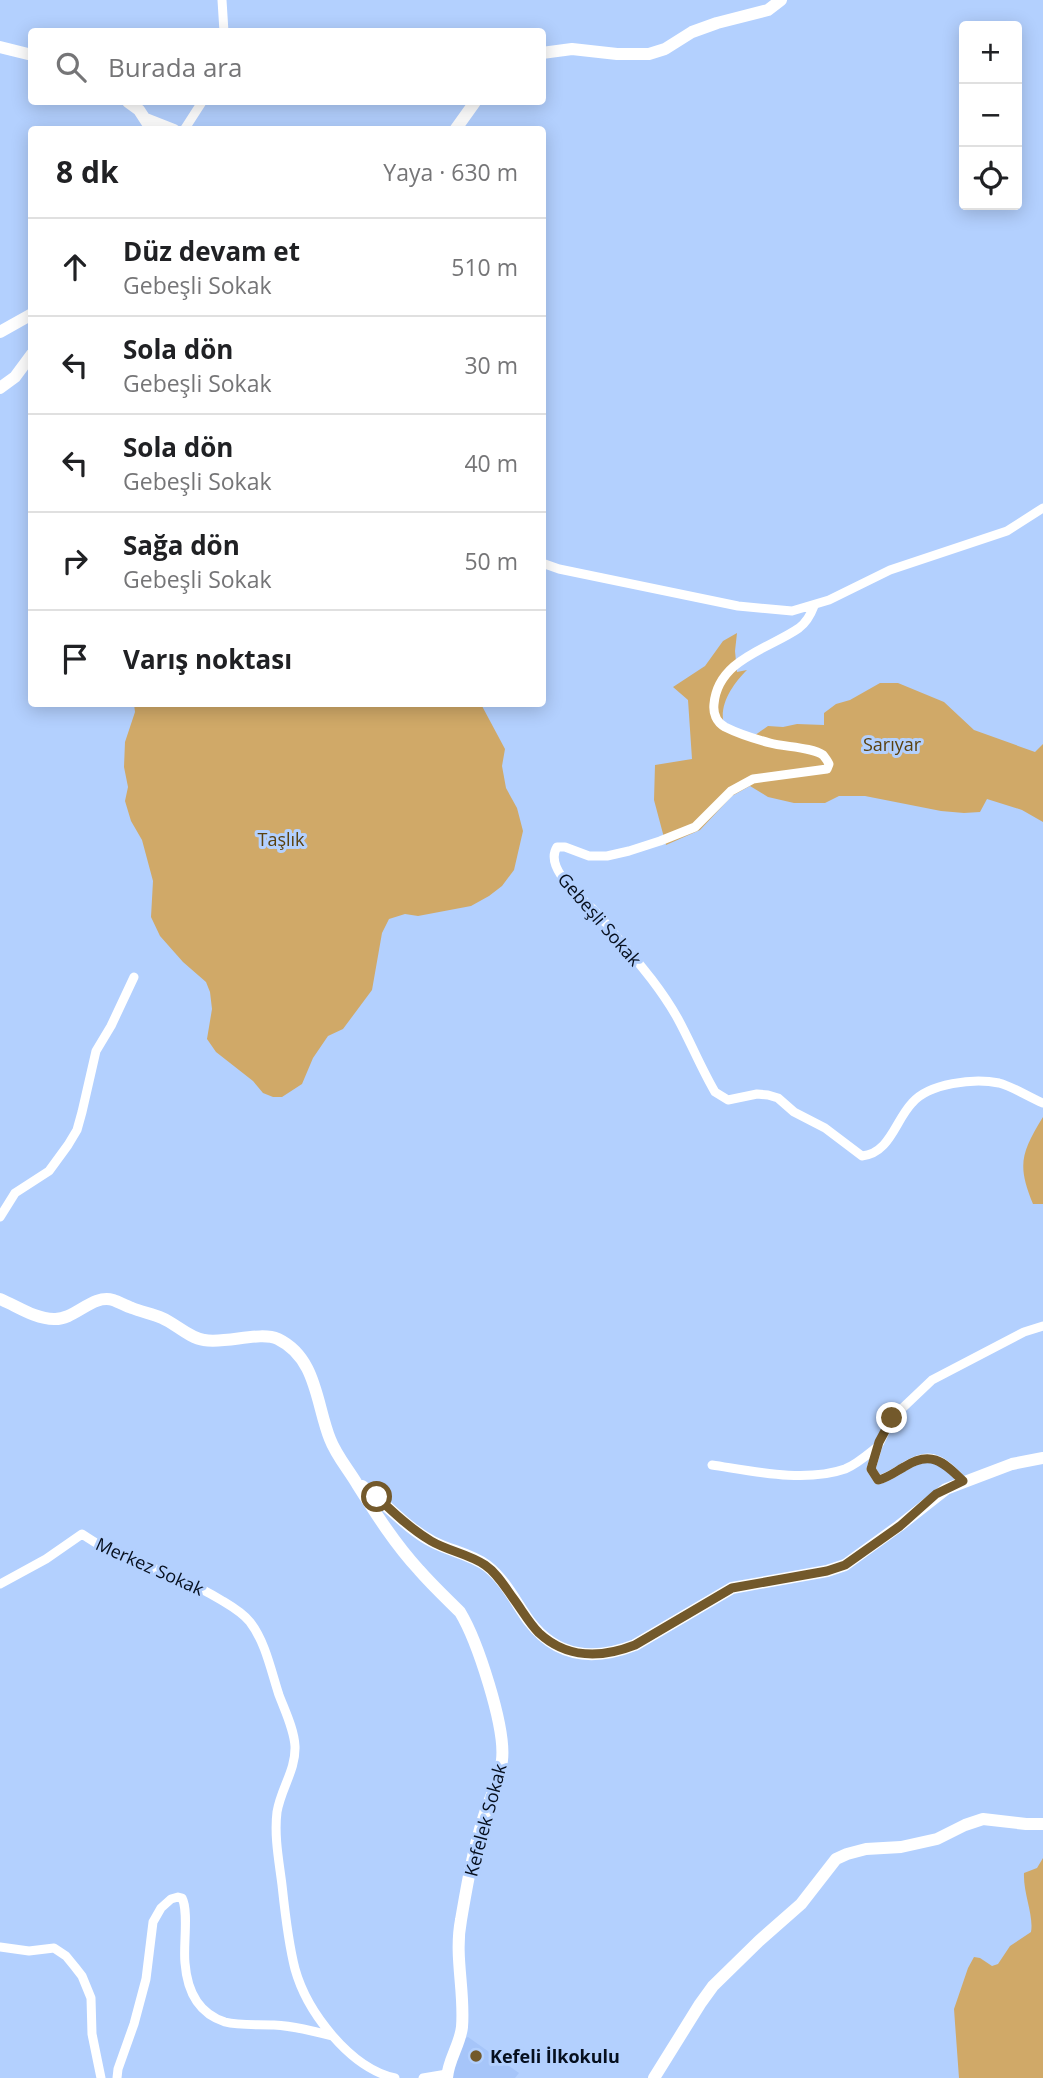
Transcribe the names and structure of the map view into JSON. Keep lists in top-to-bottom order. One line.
{"streets":{"street":["Gebeşli Sokak","Merkez Sokak","Kefelek Sokak"]},"parks":["Sarıyar","Taşlık"],"places":["Kefeli İlkokulu"],"page":{"map_buttons":["+","−"],"search":"Burada ara","heading":["8 dk","Yaya · 630 m"],"list":[["Düz devam et","Gebeşli Sokak","510 m"],["Sola dön","Gebeşli Sokak","30 m"],["Sola dön","Gebeşli Sokak","40 m"],["Sağa dön","Gebeşli Sokak","50 m"],"Varış noktası"]}}
